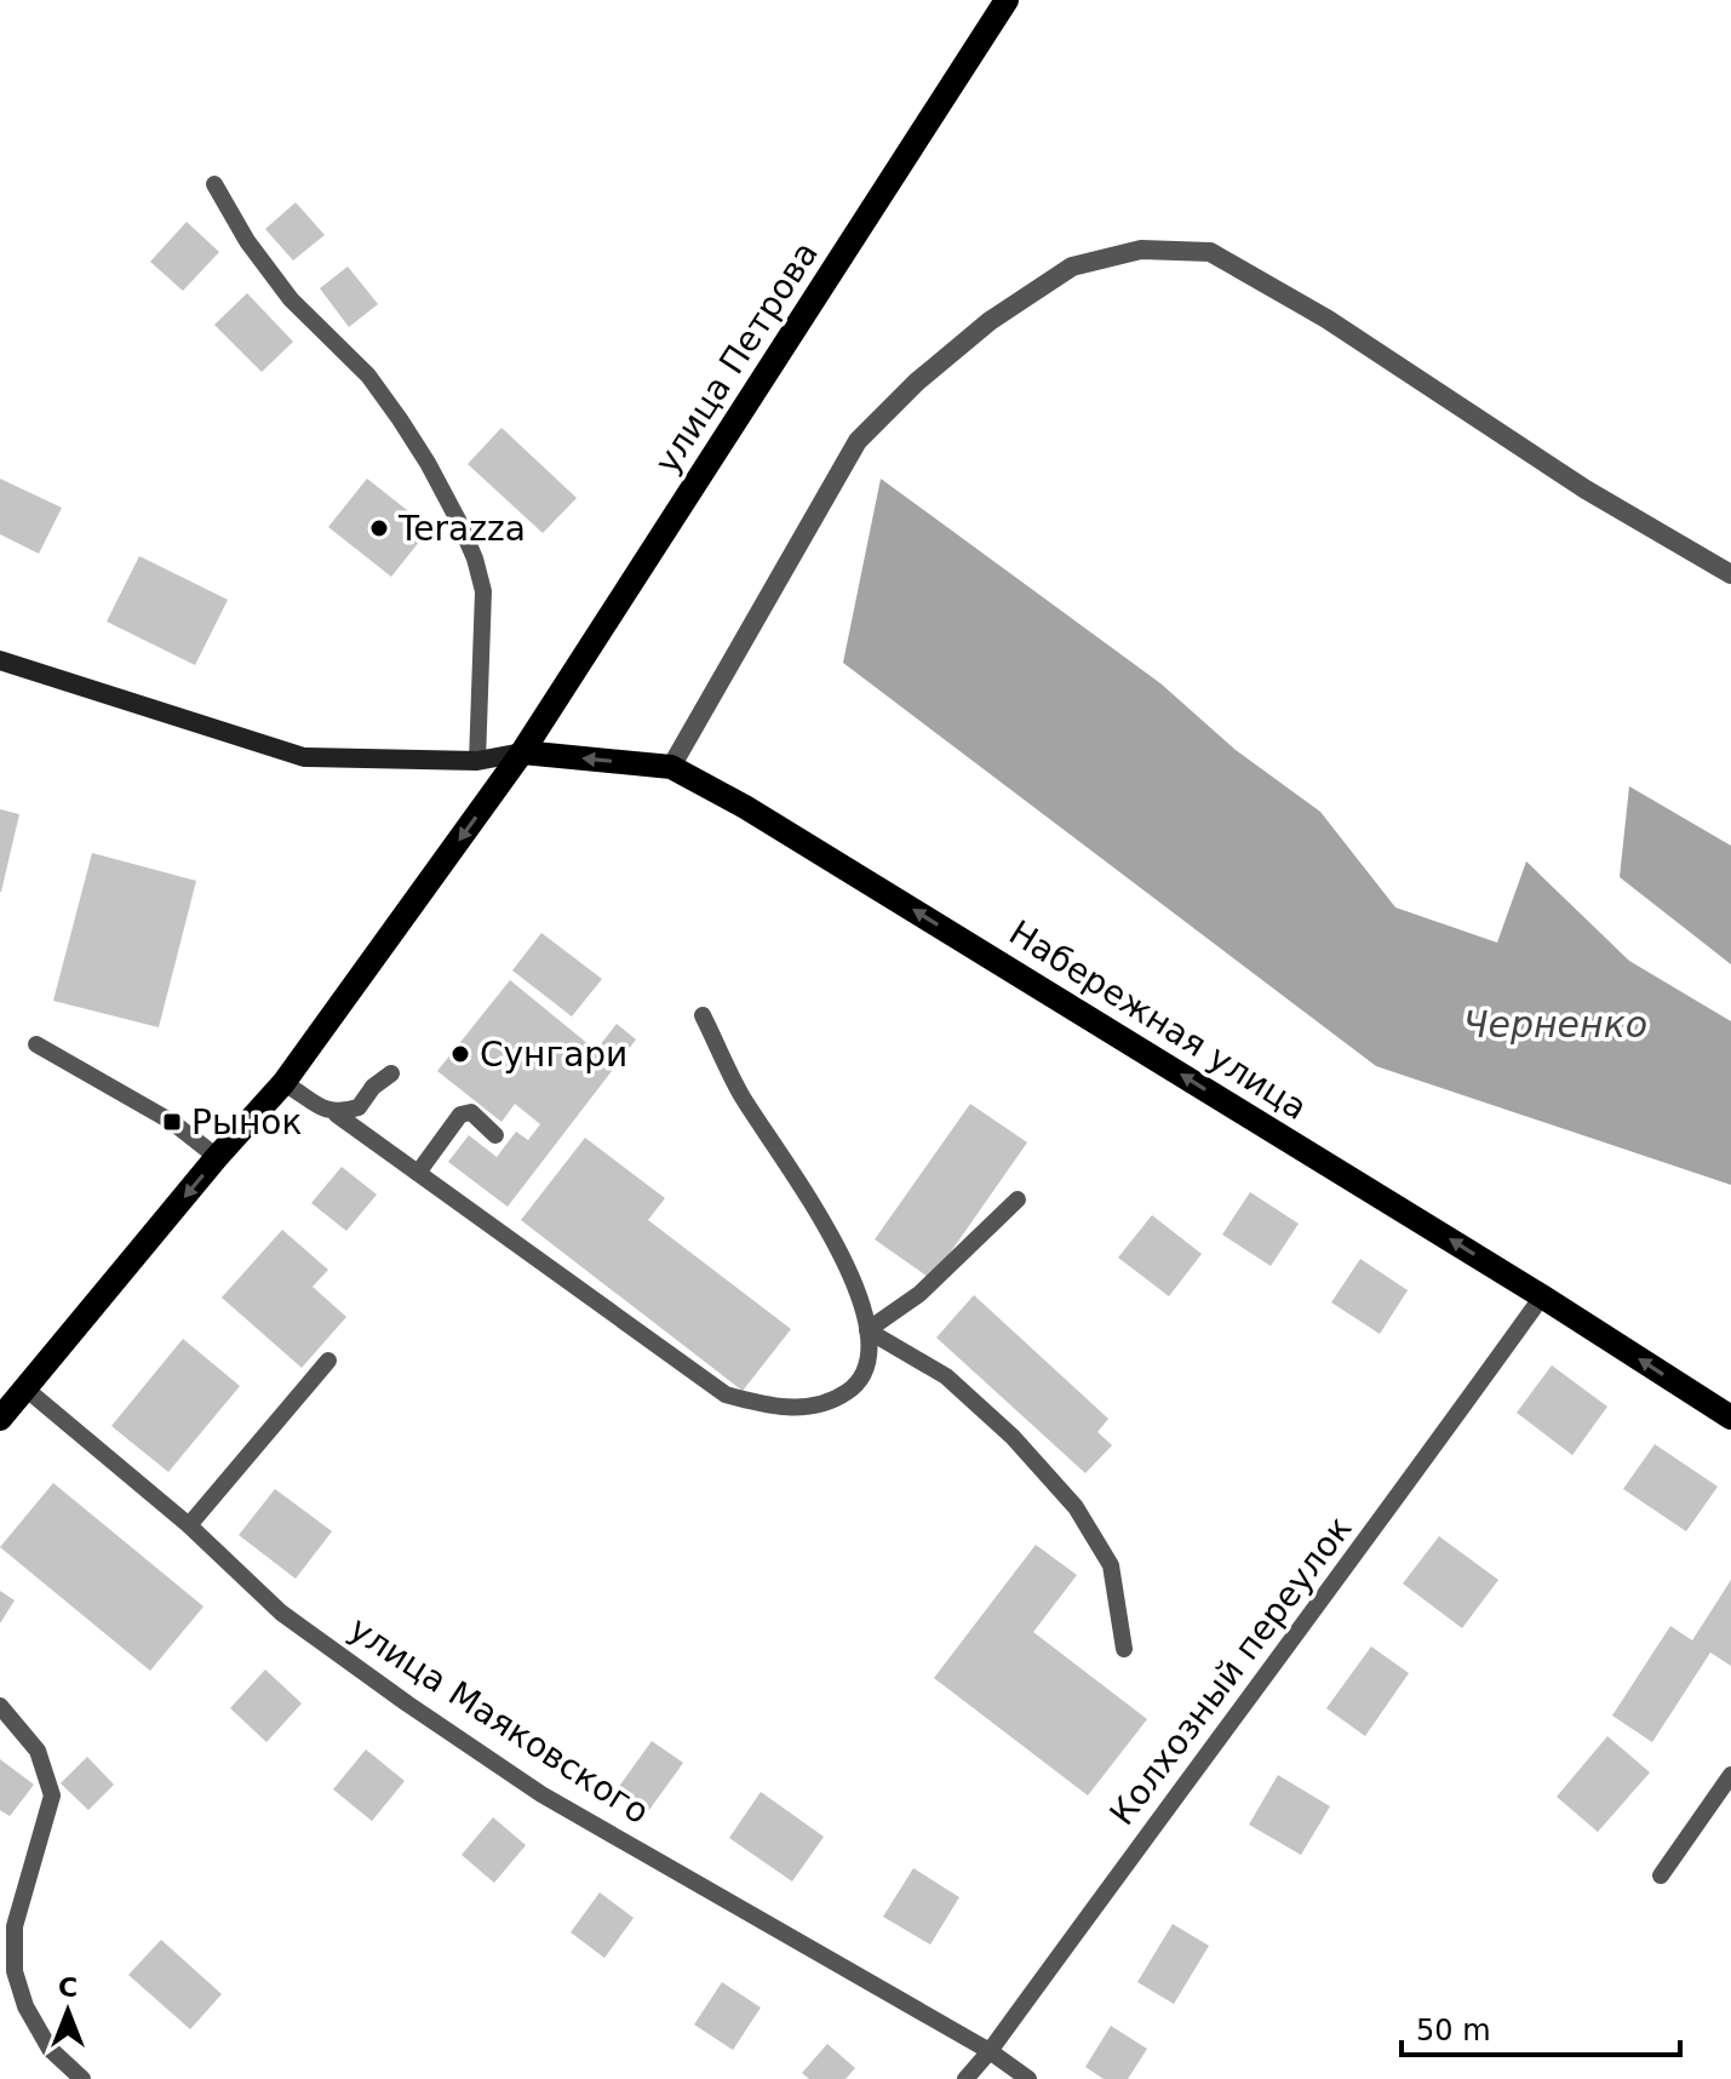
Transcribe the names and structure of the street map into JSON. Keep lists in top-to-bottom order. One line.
{"streets":{"main road":["улица Петрова","Набережная улица"],"lane":["Колхозный переулок","улица Маяковского"]},"crossings":[["улица Петрова","Набережная улица"],["улица Петрова","улица Маяковского"],["Набережная улица","Колхозный переулок"],["Колхозный переулок","улица Маяковского"]],"one_way":["улица Петрова","Набережная улица"],"water":["Черненко"],"places":{"other":["Terazza","Сунгари"],"transit":["Рынок"]},"scale_bar":"50 m","north":"top"}
